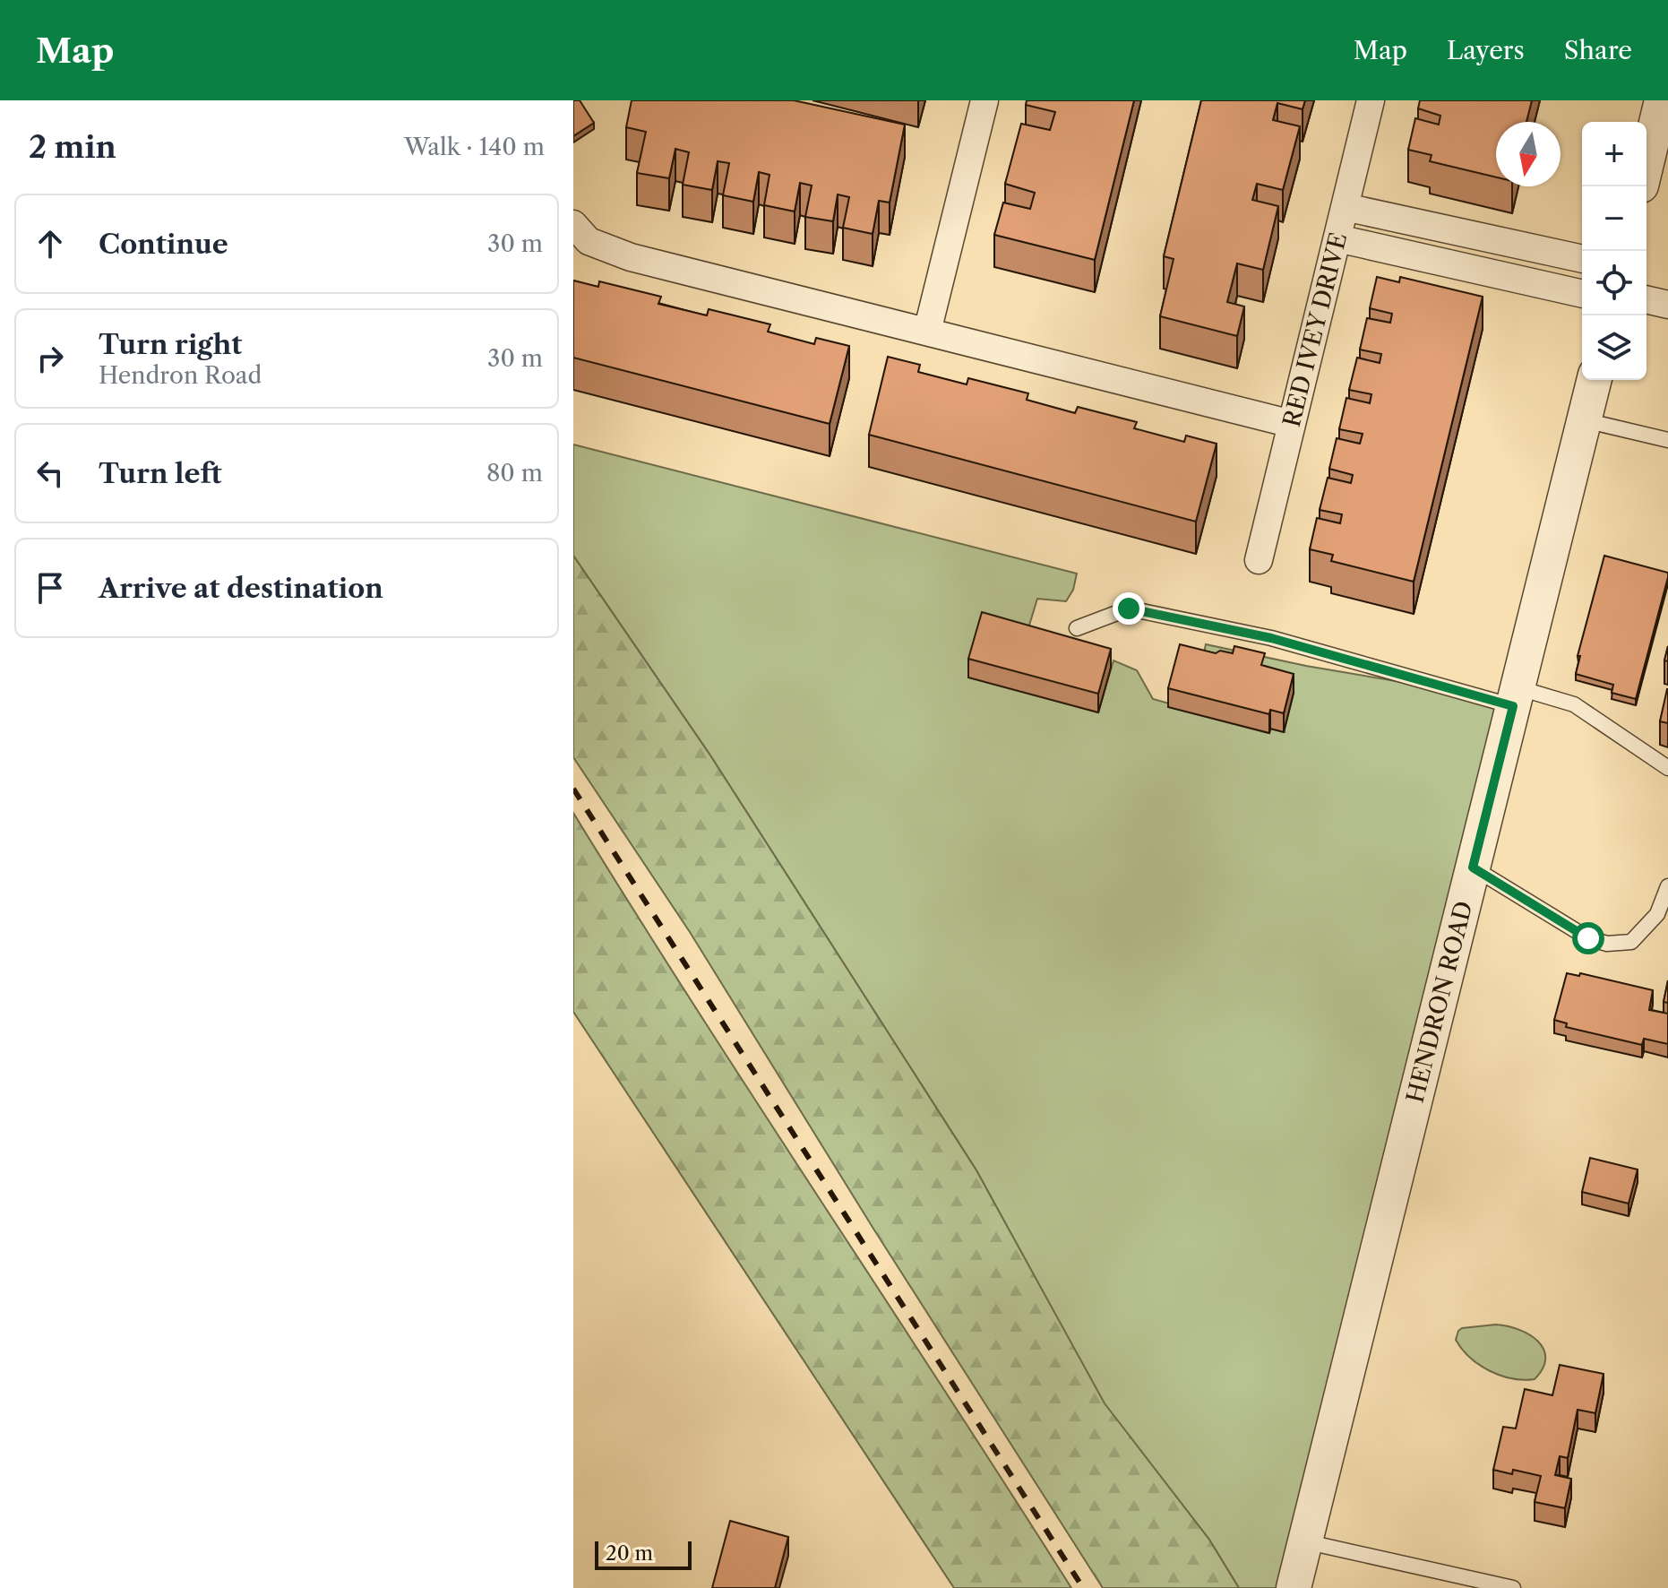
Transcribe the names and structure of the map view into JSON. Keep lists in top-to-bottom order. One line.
{"streets":{"street":["RED IVEY DRIVE","HENDRON ROAD"]},"scale_bar":"20 m","north":"bottom","page":{"header":"Map","nav":["Map","Layers","Share"],"heading":["2 min","Walk · 140 m"],"map_buttons":["+","−"],"list":[["Continue","30 m"],["Turn right","Hendron Road","30 m"],["Turn left","80 m"],"Arrive at destination"],"scale":"20 m"}}
